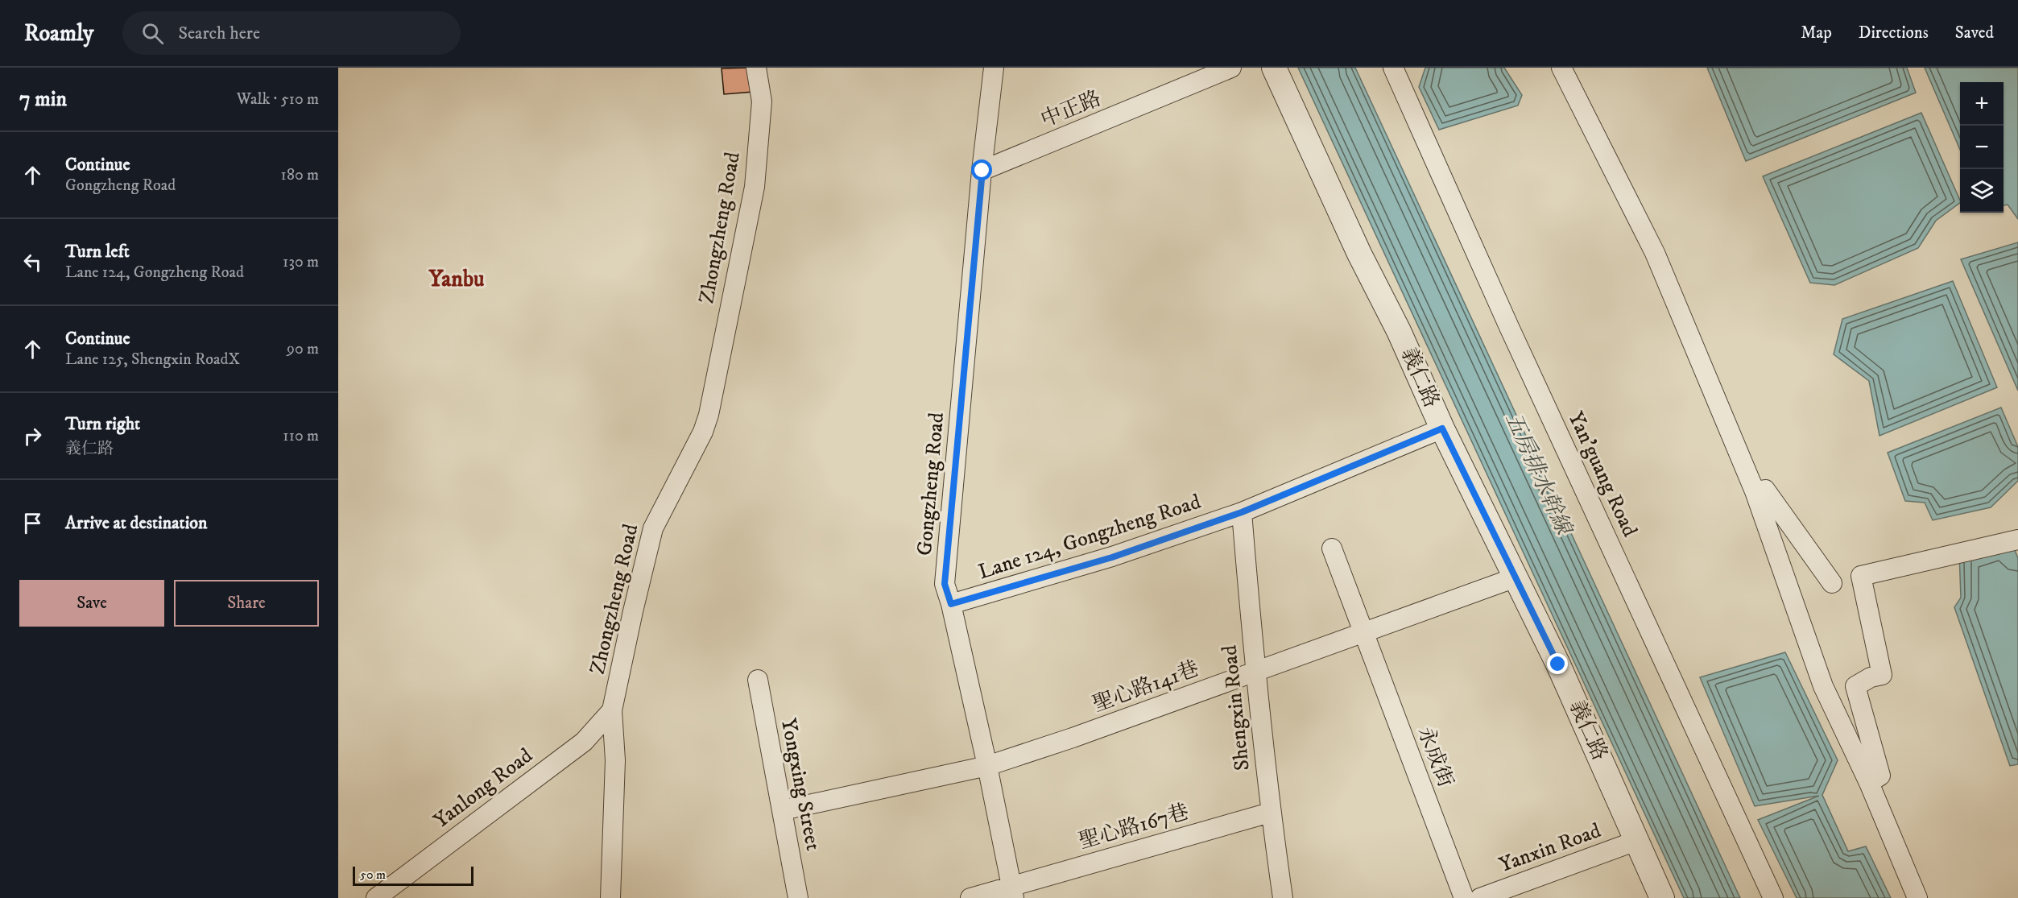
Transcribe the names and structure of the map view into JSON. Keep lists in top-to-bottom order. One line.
{"streets":{"street":["中正路","Zhongzheng Road","義仁路","Yan'guang Road","Gongzheng Road","Lane 124, Gongzheng Road","聖心路141巷","Shengxin Road","永成街","Yongxing Street","Yanlong Road","聖心路167巷","Yanxin Road"]},"crossings":[["中正路","Gongzheng Road"],["Zhongzheng Road","Yanlong Road"],["義仁路","Lane 124, Gongzheng Road"],["義仁路","聖心路141巷"],["義仁路","Yanxin Road"],["Gongzheng Road","Lane 124, Gongzheng Road"],["Gongzheng Road","聖心路141巷"],["Gongzheng Road","聖心路167巷"],["Lane 124, Gongzheng Road","Shengxin Road"],["聖心路141巷","Shengxin Road"],["聖心路141巷","永成街"],["聖心路141巷","Yongxing Street"],["Shengxin Road","聖心路167巷"]],"districts":["Yanbu"],"water":["五房排水幹線"],"scale_bar":"50 m","page":{"header":"Roamly","search":"Search here","nav":["Map","Directions","Saved"],"heading":["7 min","Walk · 510 m"],"map_buttons":["+","−"],"list":[["Continue","Gongzheng Road","180 m"],["Turn left","Lane 124, Gongzheng Road","130 m"],["Continue","Lane 125, Shengxin RoadX","90 m"],["Turn right","義仁路","110 m"],"Arrive at destination"],"buttons":["Save","Share"],"scale":"50 m"}}
